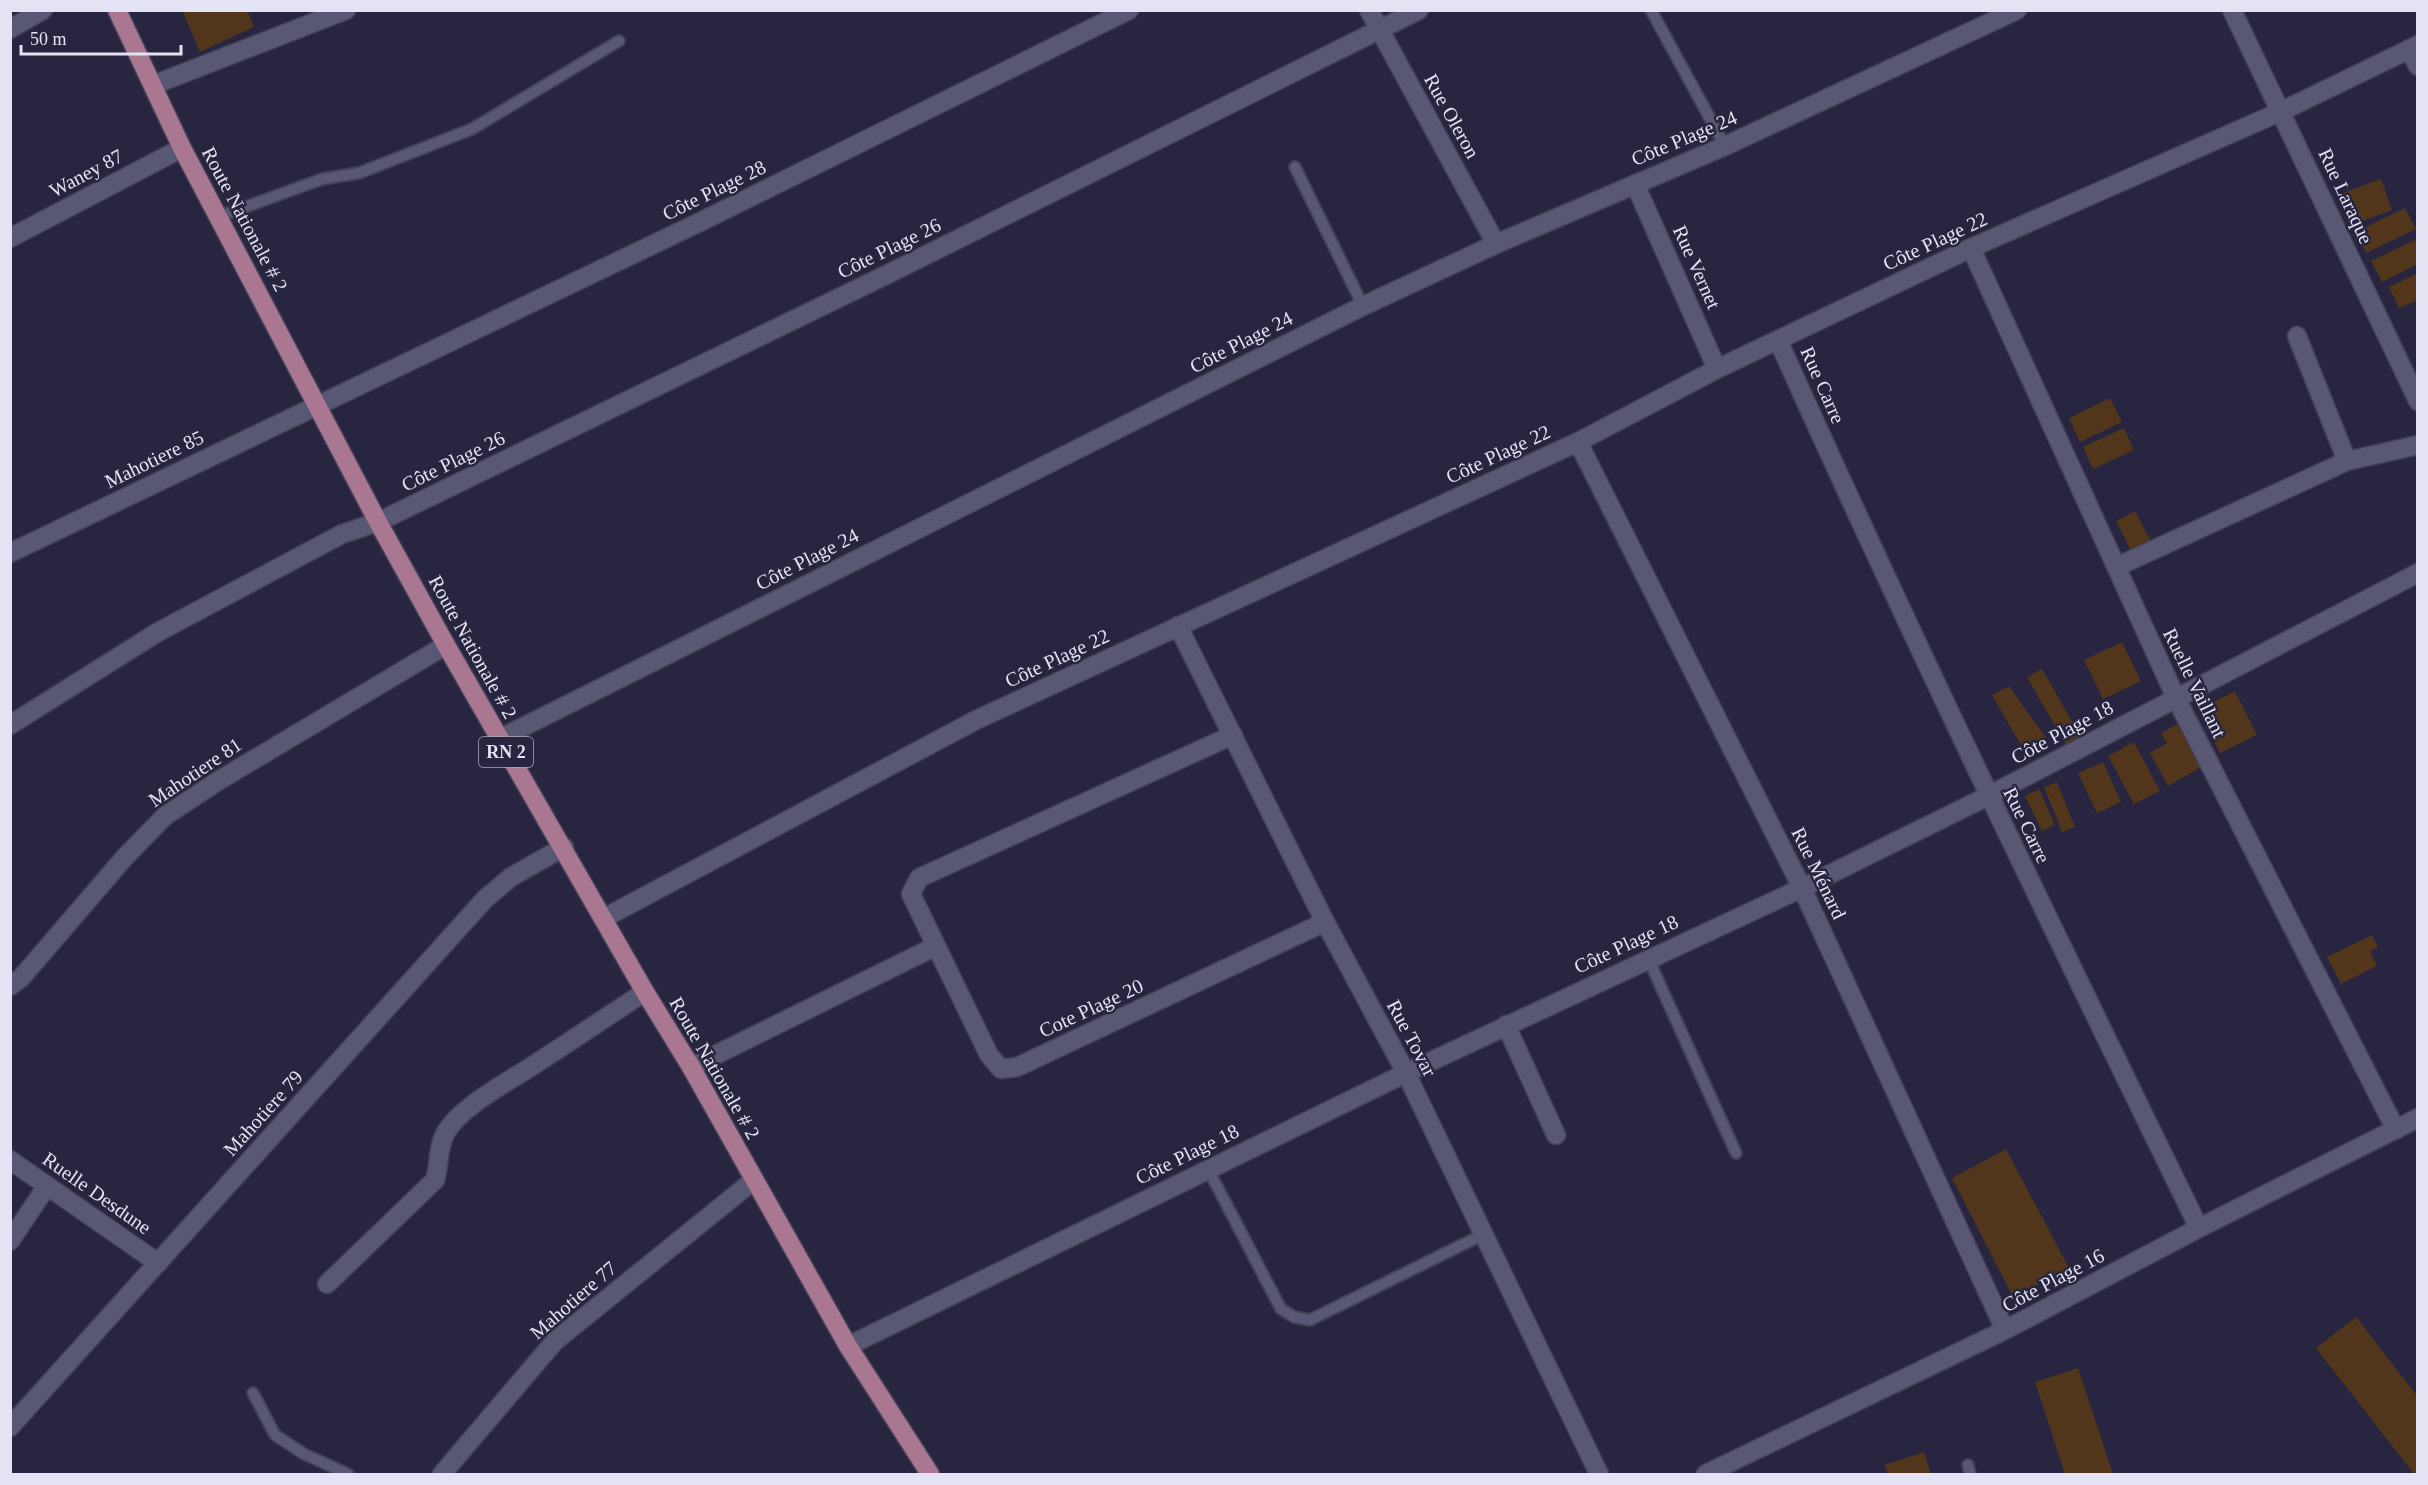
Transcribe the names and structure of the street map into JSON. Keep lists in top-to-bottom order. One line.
{"streets":{"main road":["Route Nationale # 2","RN 2"],"street":["Rue Oleron","Côte Plage 24","Waney 87","Côte Plage 28","Rue Laraque","Côte Plage 22","Côte Plage 26","Rue Vernet","Rue Carre","Mahotiere 85","Ruelle Vaillant","Côte Plage 18","Mahotiere 81","Rue Ménard","Cote Plage 20","Rue Tovar","Mahotiere 79","Ruelle Desdune","Côte Plage 16","Mahotiere 77"]},"crossings":[["Rue Oleron","Côte Plage 24"],["Rue Oleron","Côte Plage 26"],["Côte Plage 24","Route Nationale # 2"],["Côte Plage 24","Rue Vernet"],["Waney 87","Route Nationale # 2"],["Côte Plage 28","Route Nationale # 2"],["Côte Plage 28","Mahotiere 85"],["Rue Laraque","Côte Plage 22"],["Route Nationale # 2","Côte Plage 22"],["Route Nationale # 2","Côte Plage 26"],["Route Nationale # 2","Mahotiere 85"],["Route Nationale # 2","Côte Plage 18"],["Route Nationale # 2","Mahotiere 81"],["Route Nationale # 2","Mahotiere 79"],["Route Nationale # 2","Mahotiere 77"],["Côte Plage 22","Rue Vernet"],["Côte Plage 22","Rue Carre"],["Côte Plage 22","Ruelle Vaillant"],["Côte Plage 22","Rue Ménard"],["Côte Plage 22","Rue Tovar"],["Rue Carre","Côte Plage 18"],["Rue Carre","Côte Plage 16"],["Ruelle Vaillant","Côte Plage 18"],["Ruelle Vaillant","Côte Plage 16"],["Côte Plage 18","Rue Ménard"],["Côte Plage 18","Rue Tovar"],["Rue Ménard","Côte Plage 16"],["Cote Plage 20","Rue Tovar"],["Mahotiere 79","Ruelle Desdune"]],"scale_bar":"50 m"}
